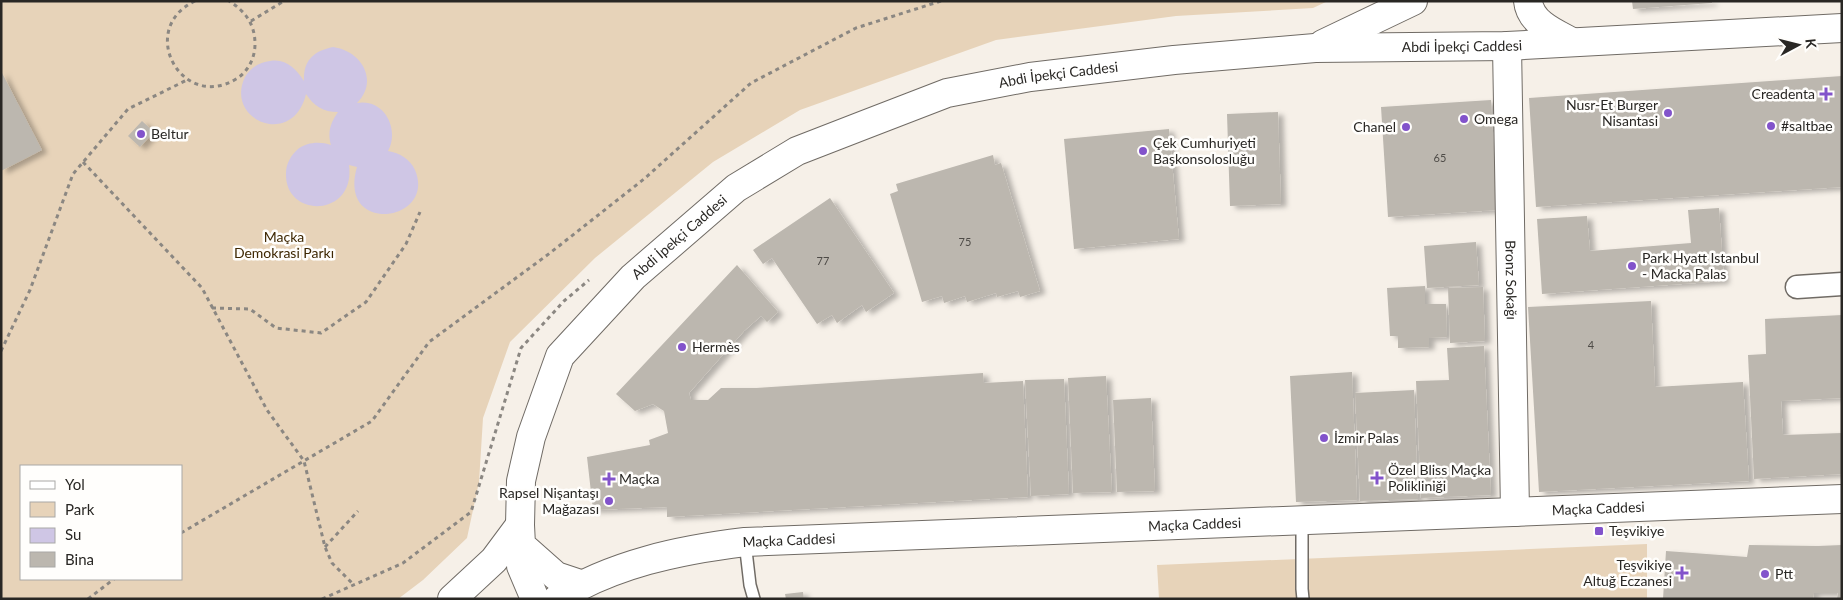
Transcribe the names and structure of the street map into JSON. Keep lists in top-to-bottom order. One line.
{"streets":{"street":["Abdi İpekçi Caddesi","Bronz Sokağı","Maçka Caddesi"]},"crossings":[["Abdi İpekçi Caddesi","Bronz Sokağı"],["Bronz Sokağı","Maçka Caddesi"]],"parks":["Maçka Demokrasi Parkı"],"places":{"health":["Creadenta","Özel Bliss Maçka Polikliniği","Maçka","Teşvikiye Altuğ Eczanesi"],"other":["Nusr-Et Burger Nisantasi","Omega","#saltbae","Chanel","Beltur","Çek Cumhuriyeti Başkonsolosluğu","Park Hyatt Istanbul - Macka Palas","Hermès","İzmir Palas","Rapsel Nişantaşı Mağazası","Ptt"],"transit":["Teşvikiye"]},"house_numbers":["65","75","77","4"],"legend":["Yol","Park","Su","Bina"],"north":"right"}
